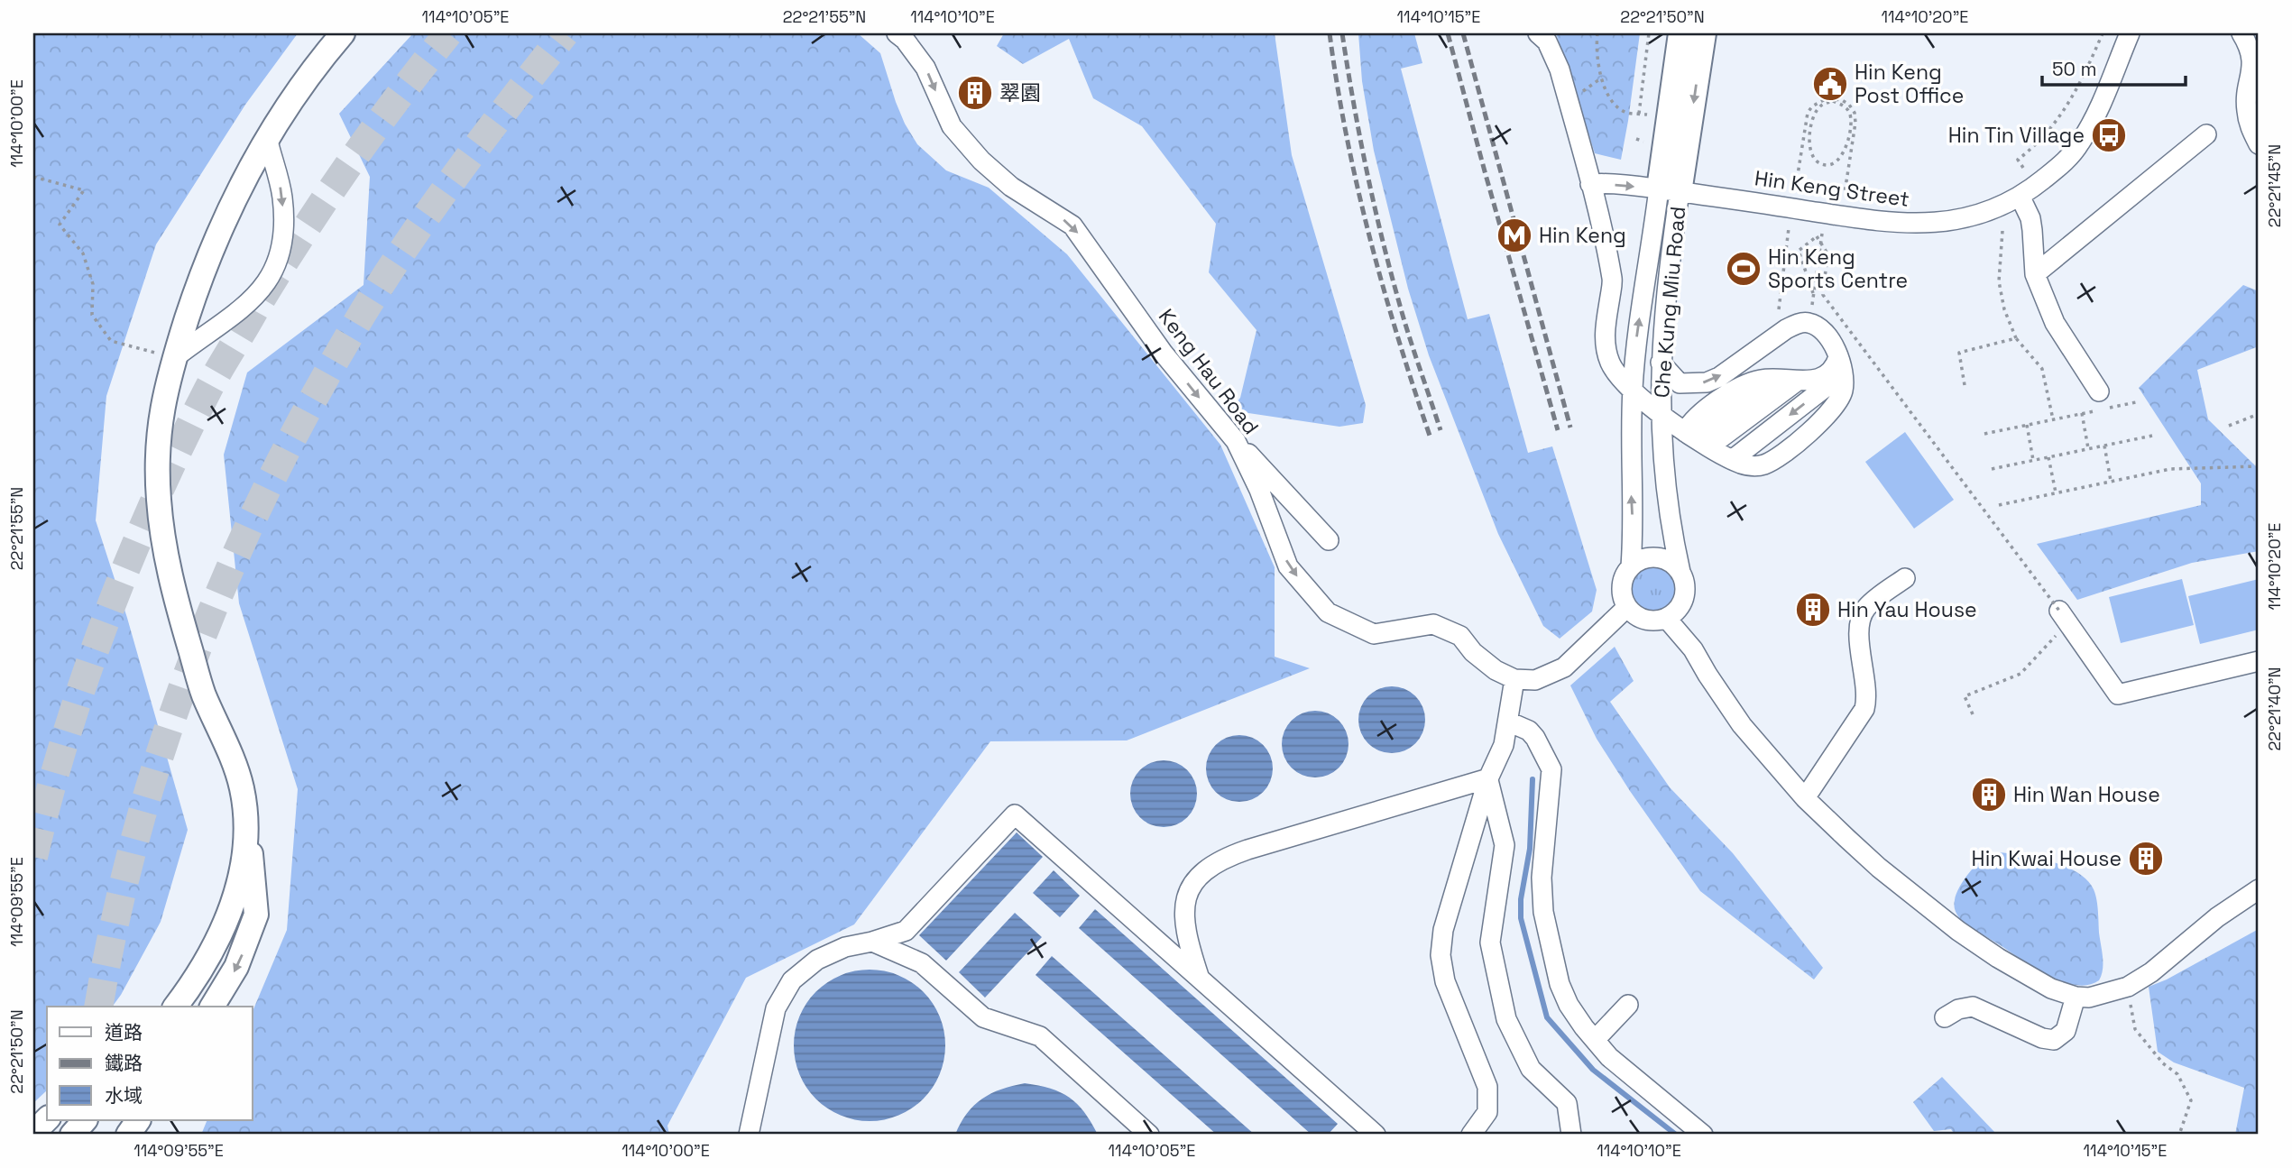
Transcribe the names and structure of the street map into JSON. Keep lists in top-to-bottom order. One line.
{"streets":{"main road":["Che Kung Miu Road"],"street":["Hin Keng Street","Keng Hau Road"]},"crossings":[["Hin Keng Street","Che Kung Miu Road"]],"one_way":["Keng Hau Road"],"places":{"public building":["Hin Keng Post Office"],"building":["翠園","Hin Yau House","Hin Wan House","Hin Kwai House"],"bus stop":["Hin Tin Village"],"metro station":["Hin Keng"],"sports":["Hin Keng Sports Centre"]},"legend":["道路","鐵路","水域"],"scale_bar":"50 m","coordinates":["114°10'05\"E","22°21'55\"N","114°10'10\"E","114°10'15\"E","22°21'50\"N","114°10'20\"E","114°10'00\"E","22°21'45\"N","22°21'40\"N","114°09'55\"E"]}
